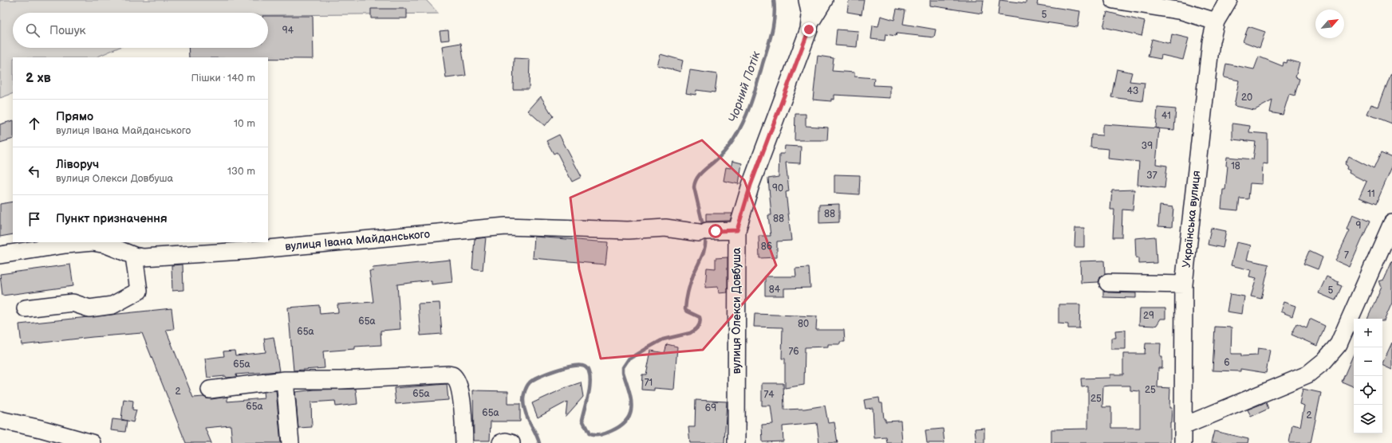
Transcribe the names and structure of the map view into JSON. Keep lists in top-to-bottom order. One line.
{"streets":{"street":["Українська вулиця","вулиця Івана Майданського","вулиця Олекси Довбуша"]},"crossings":[["вулиця Івана Майданського","вулиця Олекси Довбуша"]],"water":["Чорний Потік"],"house_numbers":["5","94","43","20","41","39","18","37","90","11","88","88","9","86","7","84","5","29","65а","80","65а","76","6","65а","71","25","2","65а","74","25","65а","69","65а","2"],"north":"top right","page":{"search":"Пошук","heading":["2 хв","Пішки · 140 m"],"list":[["Прямо","вулиця Івана Майданського","10 m"],["Ліворуч","вулиця Олекси Довбуша","130 m"],"Пункт призначення"],"map_buttons":["+","−"]}}
